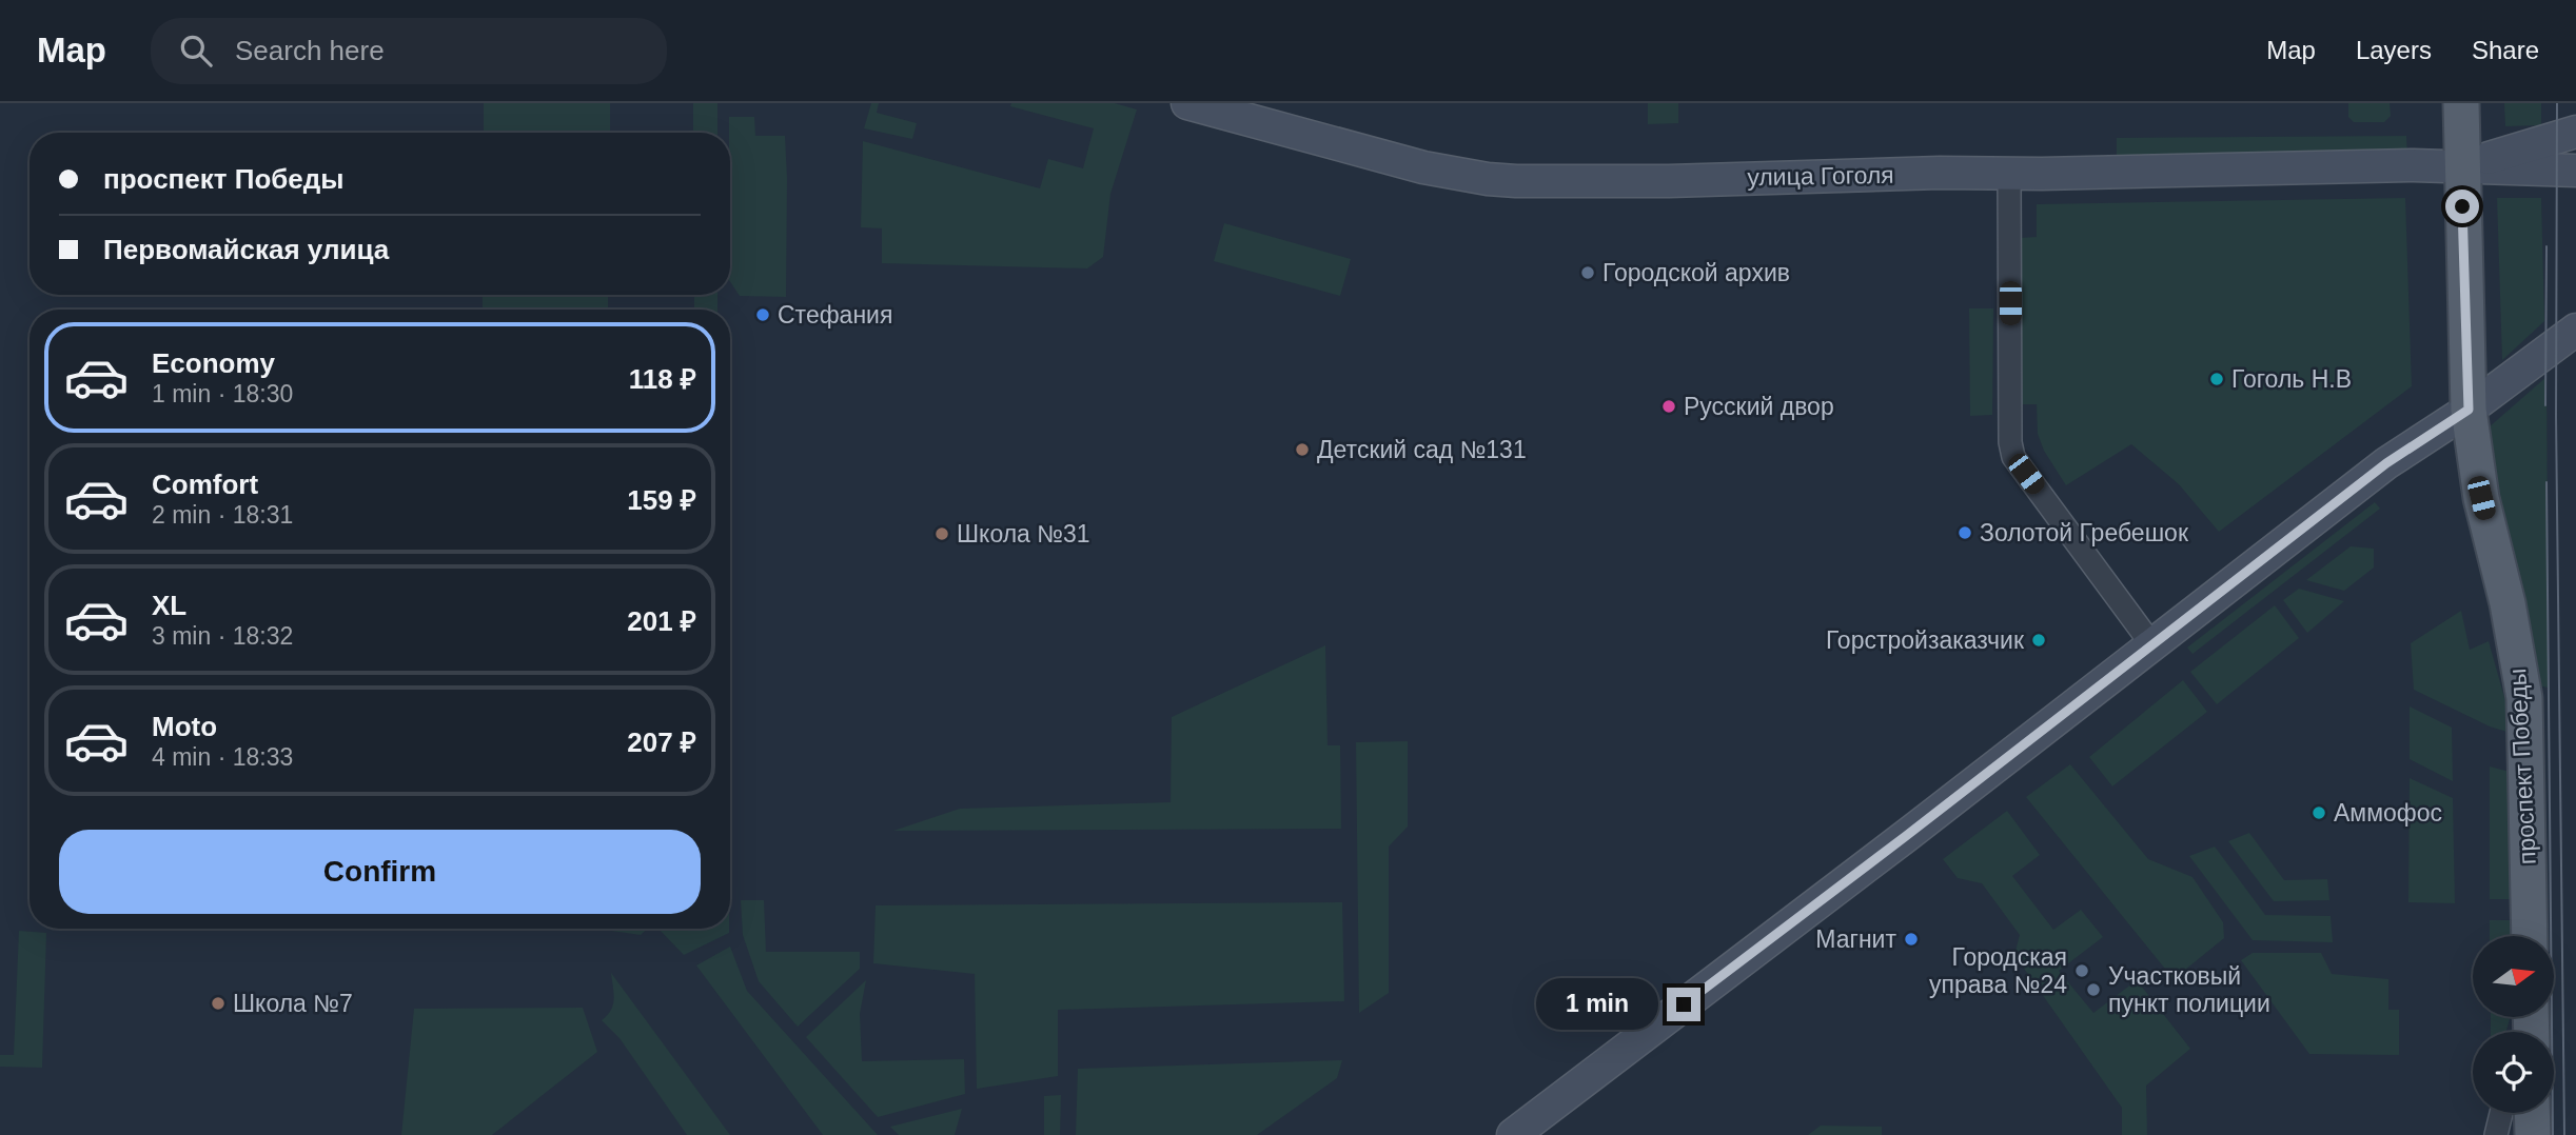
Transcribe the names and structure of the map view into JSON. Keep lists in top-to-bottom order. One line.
{"streets":{"main road":["проспект Победы"],"street":["улица Гоголя"]},"crossings":[["улица Гоголя","проспект Победы"]],"places":["Городской архив","Стефания","Гоголь Н.В","Русский двор","Детский сад №131","Золотой Гребешок","Школа №31","Горстройзаказчик","Аммофос","Магнит","Городская управа №24","Участковый пункт полиции","Школа №7"],"north":"right","page":{"header":"Map","search":"Search here","nav":["Map","Layers","Share"],"banner":["проспект Победы","Первомайская улица"],"list":[{"name":"Economy","note":"1 min · 18:30","value":"118 ₽"},{"name":"Comfort","note":"2 min · 18:31","value":"159 ₽"},{"name":"XL","note":"3 min · 18:32","value":"201 ₽"},{"name":"Moto","note":"4 min · 18:33","value":"207 ₽"}],"buttons":"Confirm","bubble":"1 min"}}
